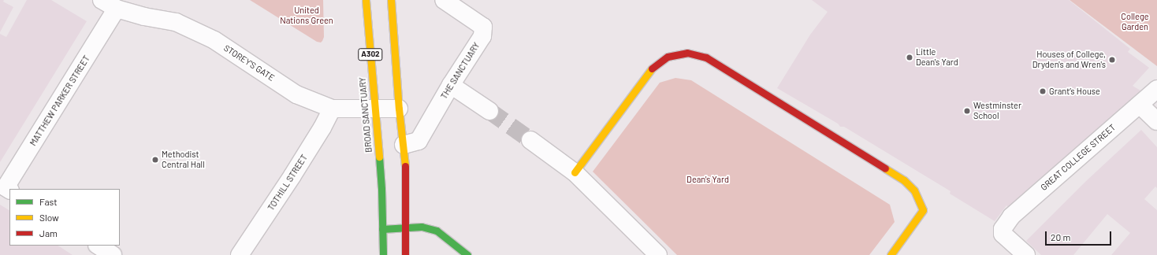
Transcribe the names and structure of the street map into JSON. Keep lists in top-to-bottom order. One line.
{"streets":{"main road":["A302","BROAD SANCTUARY"],"street":["STOREY'S GATE","THE SANCTUARY","MATTHEW PARKER STREET","GREAT COLLEGE STREET","TOTHILL STREET"]},"crossings":[["A302","STOREY'S GATE"],["A302","THE SANCTUARY"],["A302","BROAD SANCTUARY"],["STOREY'S GATE","MATTHEW PARKER STREET"],["STOREY'S GATE","BROAD SANCTUARY"],["STOREY'S GATE","TOTHILL STREET"]],"parks":["United Nations Green","College Garden","Dean's Yard"],"places":["Little Dean's Yard","Houses of College, Dryden's and Wren's","Grant’s House","Westminster School","Methodist Central Hall"],"legend":["Fast","Slow","Jam"],"scale_bar":"20 m"}
